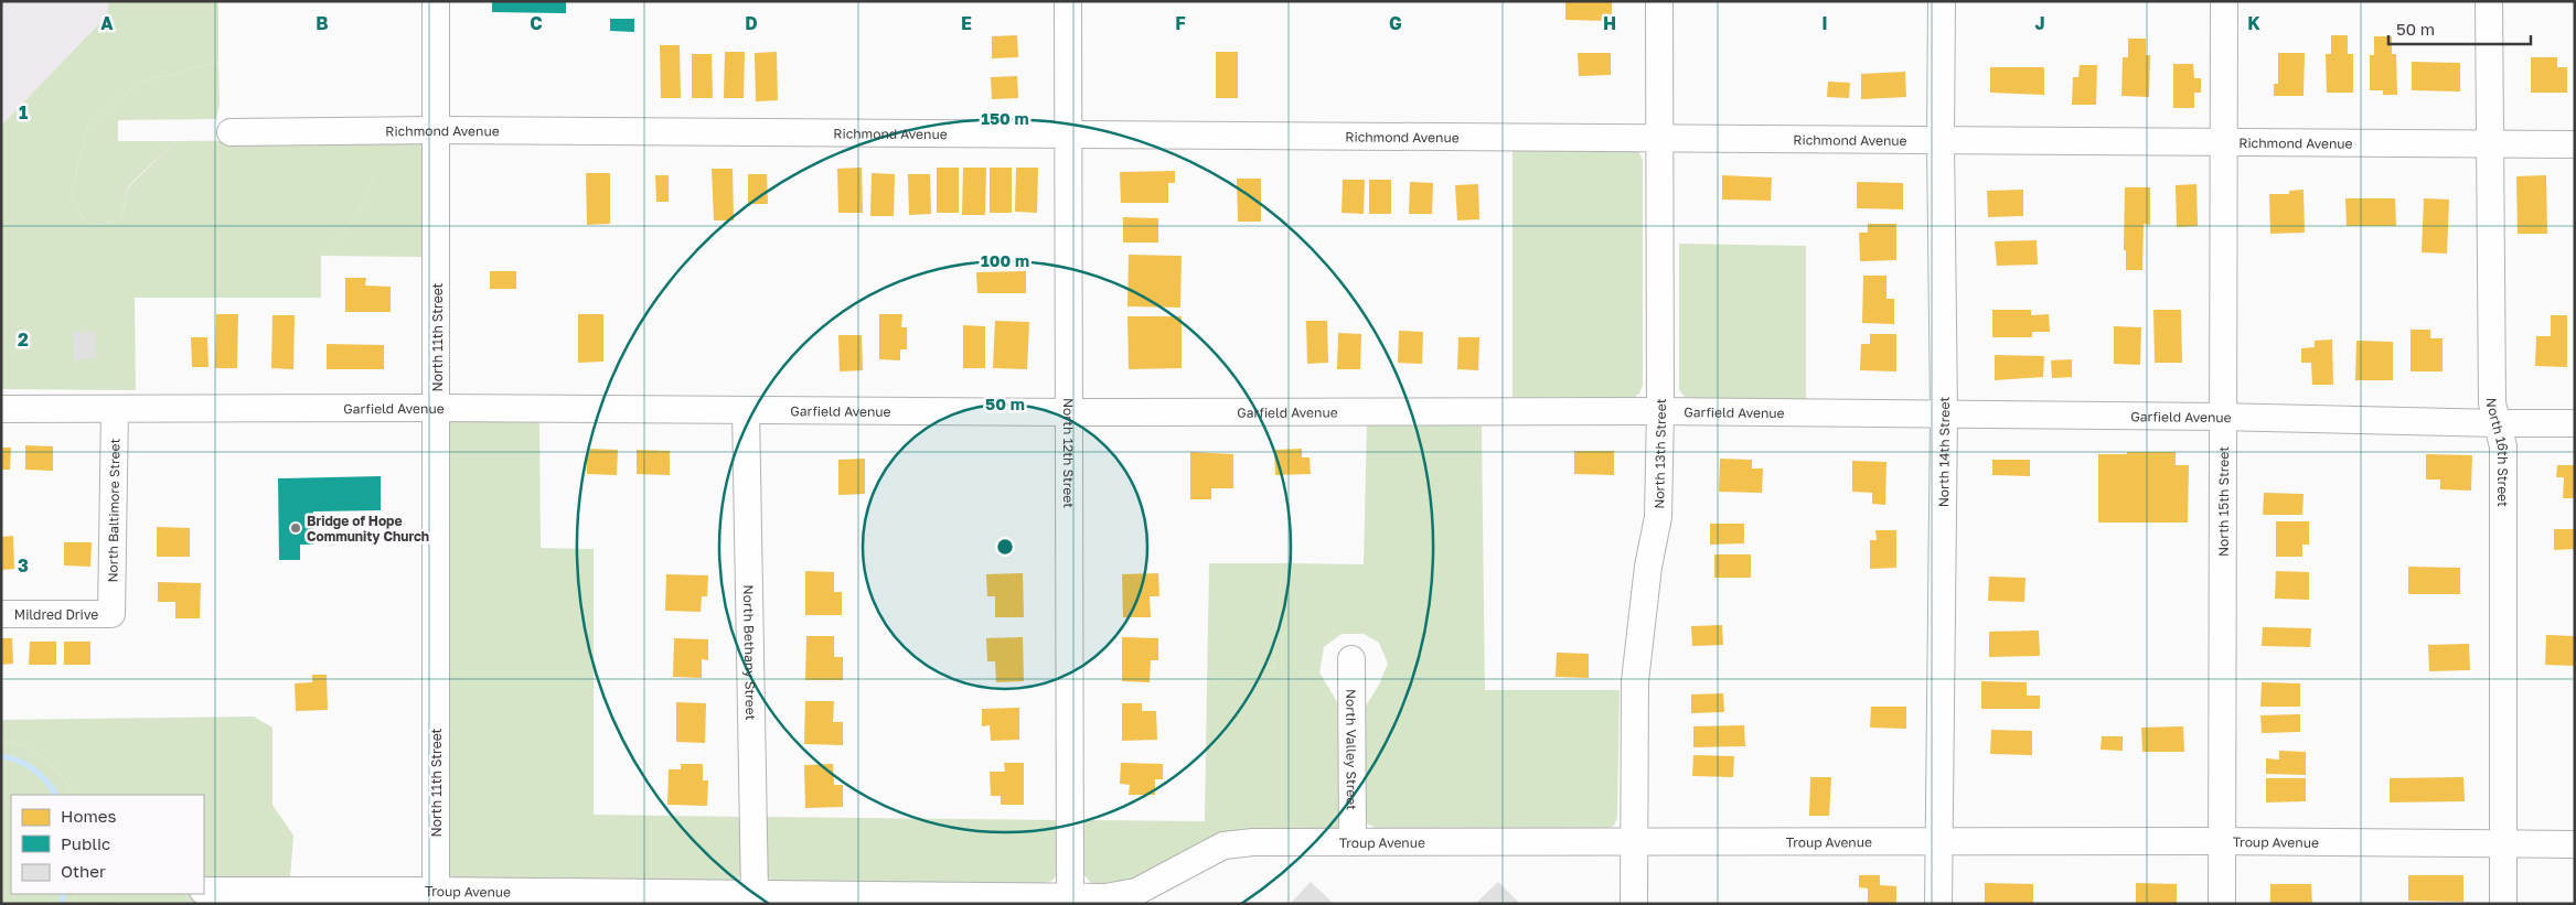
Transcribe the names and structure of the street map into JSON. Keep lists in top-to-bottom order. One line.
{"streets":{"street":["Richmond Avenue","North 11th Street","Garfield Avenue","North 12th Street","North 16th Street","North 13th Street","North 14th Street","North 15th Street","North Baltimore Street","Mildred Drive","North Bethany Street","North Valley Street","Troup Avenue"]},"crossings":[["Richmond Avenue","North 11th Street"],["Richmond Avenue","North 12th Street"],["Richmond Avenue","North 16th Street"],["Richmond Avenue","North 13th Street"],["Richmond Avenue","North 14th Street"],["Richmond Avenue","North 15th Street"],["North 11th Street","Garfield Avenue"],["North 11th Street","Troup Avenue"],["Garfield Avenue","North 12th Street"],["Garfield Avenue","North 16th Street"],["Garfield Avenue","North 13th Street"],["Garfield Avenue","North 14th Street"],["Garfield Avenue","North 15th Street"],["Garfield Avenue","North Baltimore Street"],["Garfield Avenue","North Bethany Street"],["North 12th Street","Troup Avenue"],["North 16th Street","Troup Avenue"],["North 13th Street","Troup Avenue"],["North 14th Street","Troup Avenue"],["North 15th Street","Troup Avenue"],["North Baltimore Street","Mildred Drive"],["North Bethany Street","Troup Avenue"],["North Valley Street","Troup Avenue"]],"places":["Bridge of Hope Community Church"],"legend":["Homes","Public","Other"],"scale_bar":"50 m","grid":{"columns":["A","B","C","D","E","F","G","H","I","J","K"],"rows":["1","2","3"]},"rings":["150 m","100 m","50 m"]}
